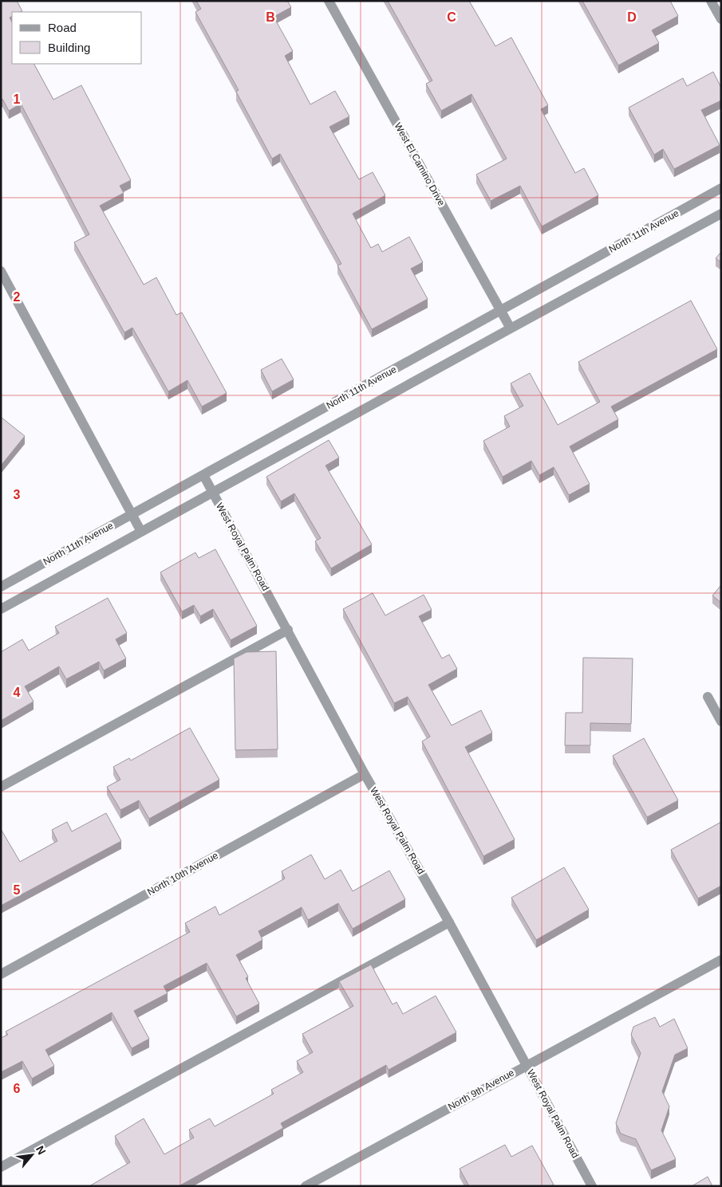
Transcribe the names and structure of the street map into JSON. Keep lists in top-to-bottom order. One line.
{"streets":{"street":["West El Camino Drive","North 11th Avenue","West Royal Palm Road","North 10th Avenue","North 9th Avenue"]},"crossings":[["West El Camino Drive","North 11th Avenue"],["North 11th Avenue","West Royal Palm Road"],["West Royal Palm Road","North 10th Avenue"],["West Royal Palm Road","North 9th Avenue"]],"legend":["Road","Building"],"north":"top right","grid":{"columns":["B","C","D"],"rows":["1","2","3","4","5","6"]}}
